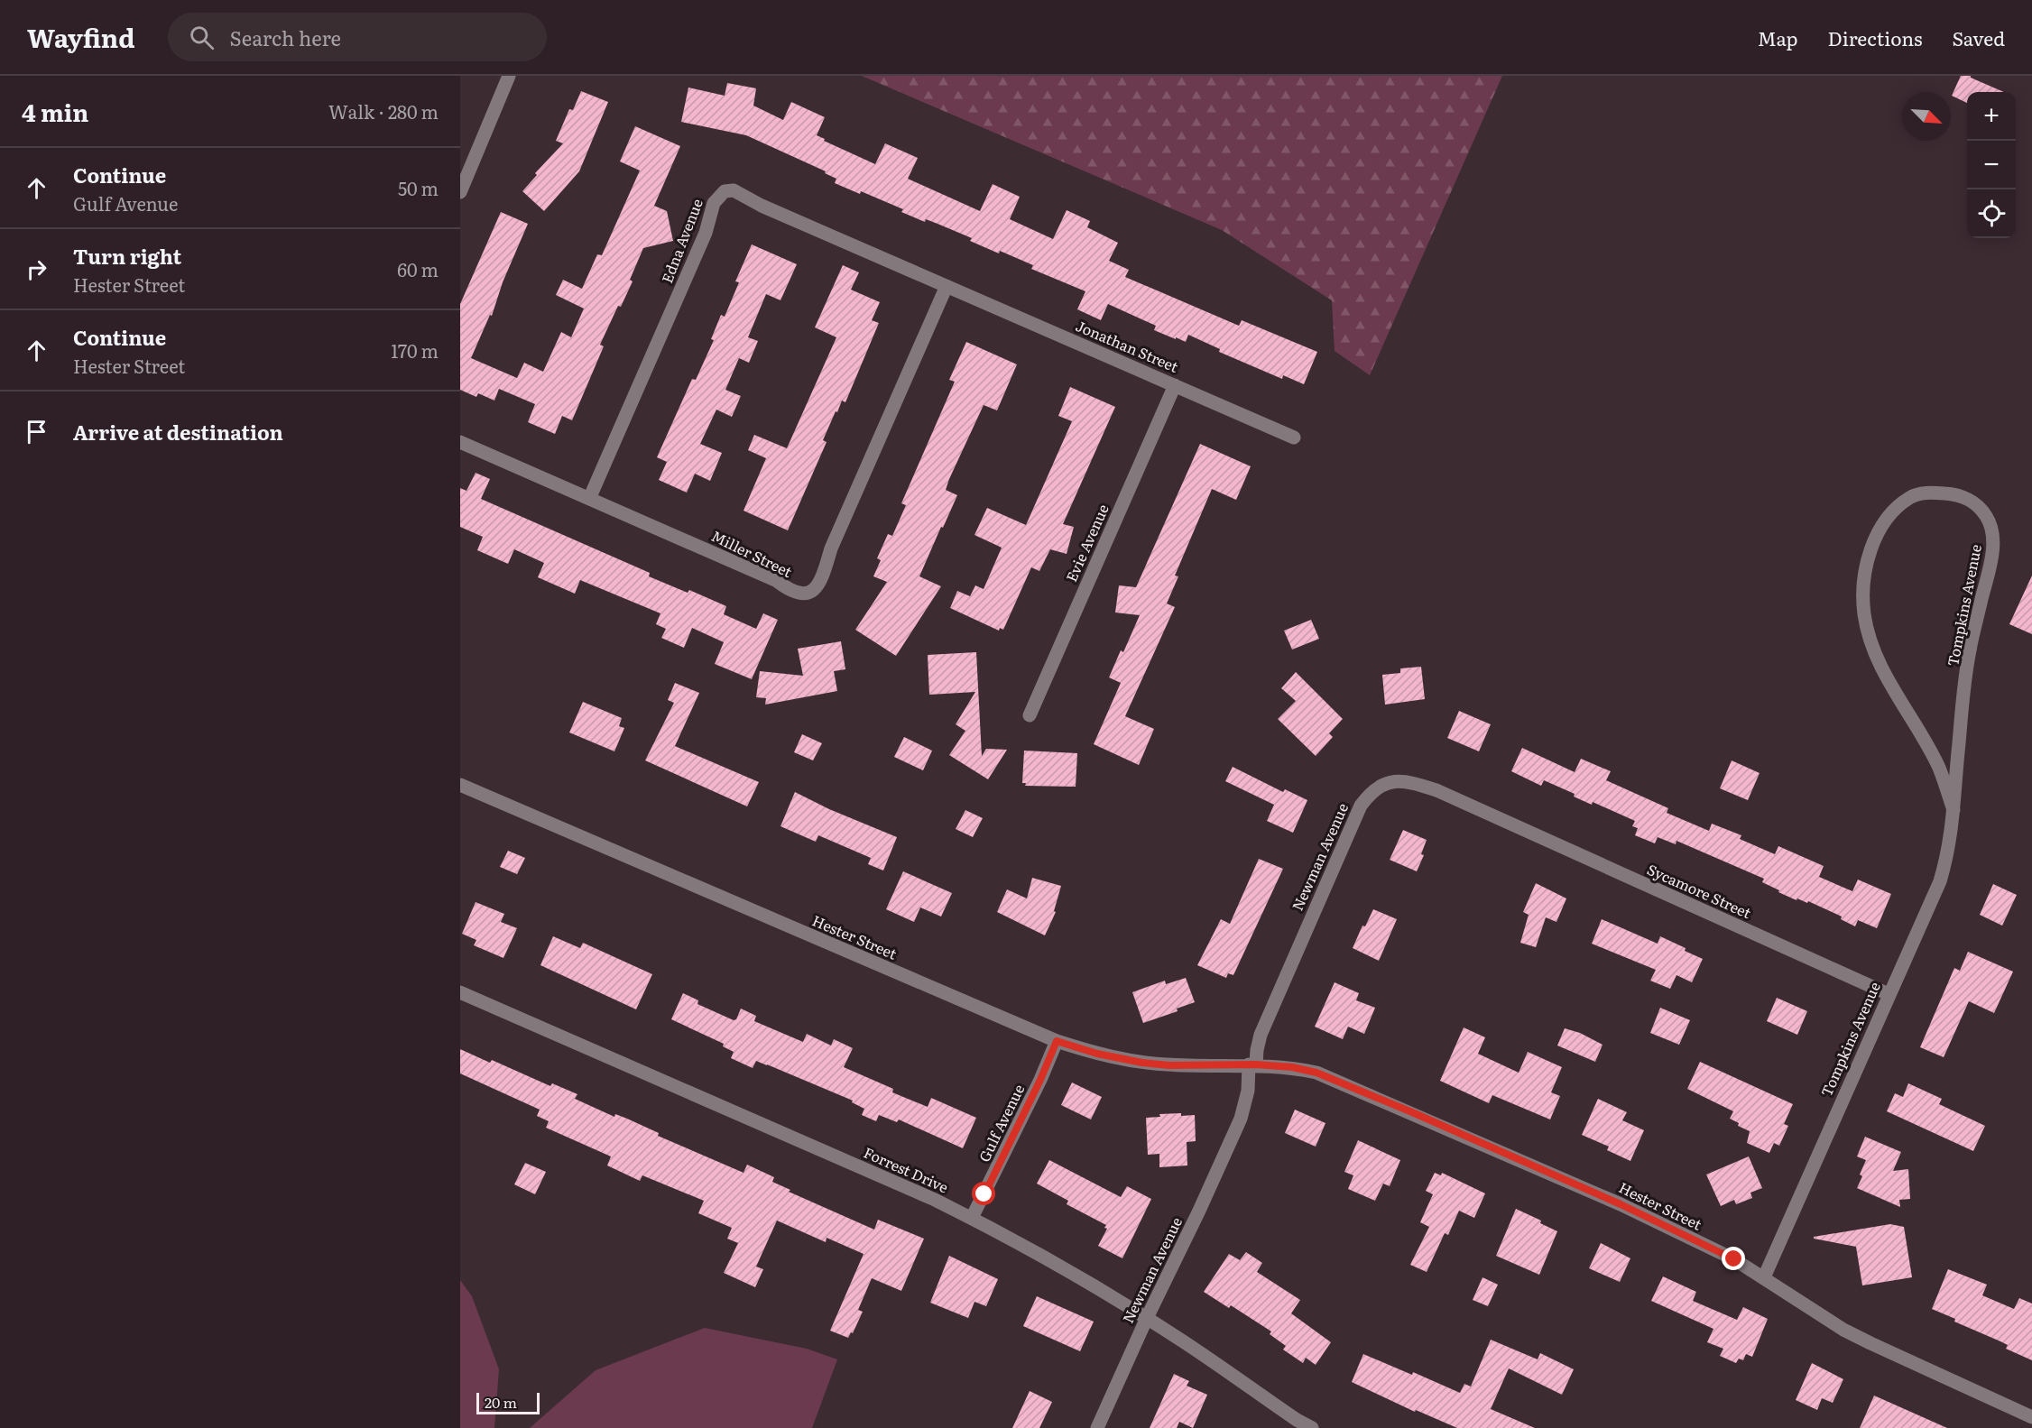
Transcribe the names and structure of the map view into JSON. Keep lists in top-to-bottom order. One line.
{"streets":{"street":["Edna Avenue","Jonathan Street","Evie Avenue","Miller Street","Tompkins Avenue","Newman Avenue","Sycamore Street","Hester Street","Gulf Avenue","Forrest Drive"]},"crossings":[["Edna Avenue","Jonathan Street"],["Edna Avenue","Miller Street"],["Jonathan Street","Evie Avenue"],["Jonathan Street","Miller Street"],["Tompkins Avenue","Sycamore Street"],["Tompkins Avenue","Hester Street"],["Newman Avenue","Sycamore Street"],["Newman Avenue","Hester Street"],["Newman Avenue","Forrest Drive"],["Hester Street","Gulf Avenue"],["Gulf Avenue","Forrest Drive"]],"scale_bar":"20 m","north":"bottom right","page":{"header":"Wayfind","search":"Search here","nav":["Map","Directions","Saved"],"heading":["4 min","Walk · 280 m"],"map_buttons":["+","−"],"list":[["Continue","Gulf Avenue","50 m"],["Turn right","Hester Street","60 m"],["Continue","Hester Street","170 m"],"Arrive at destination"],"scale":"20 m"}}
